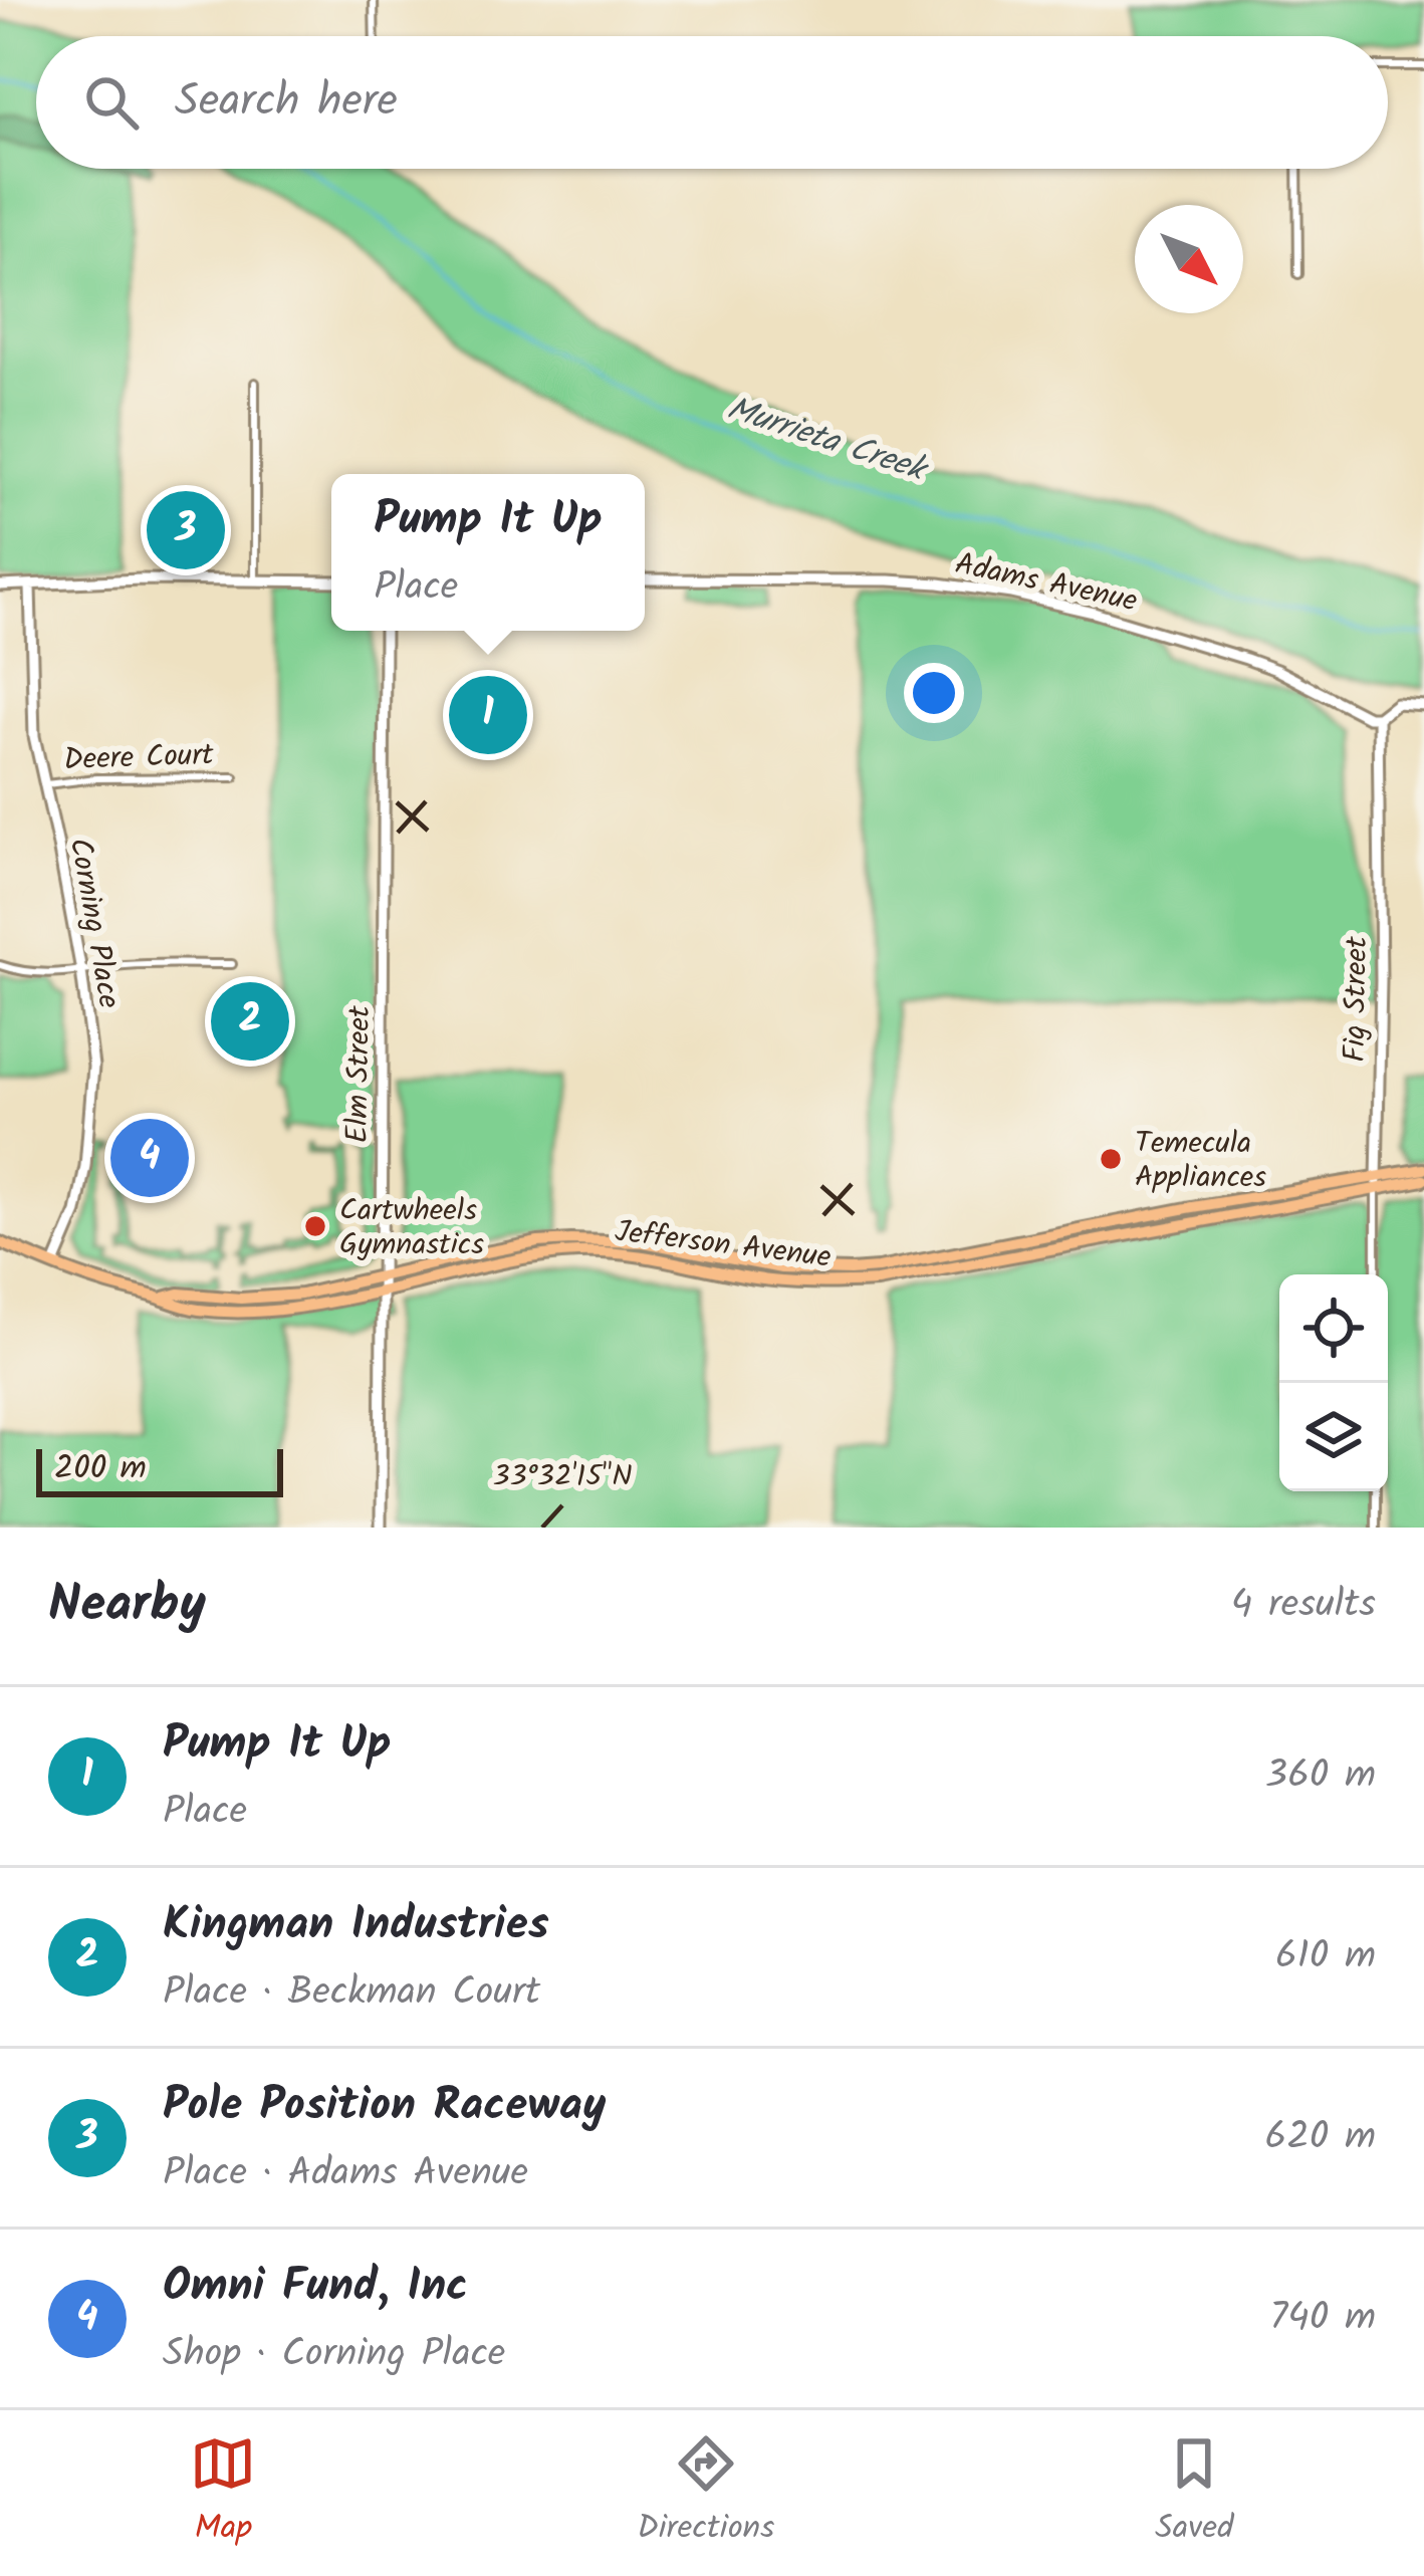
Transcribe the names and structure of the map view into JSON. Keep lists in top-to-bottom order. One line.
{"streets":{"main road":["Jefferson Avenue"],"street":["Adams Avenue","Deere Court","Corning Place","Fig Street","Elm Street"]},"crossings":[["Adams Avenue","Fig Street"],["Deere Court","Corning Place"],["Corning Place","Jefferson Avenue"],["Fig Street","Jefferson Avenue"],["Elm Street","Jefferson Avenue"]],"water":["Murrieta Creek"],"places":["Temecula Appliances","Cartwheels Gymnastics"],"scale_bar":"200 m","north":"bottom right","page":{"search":"Search here","popup":["Pump It Up","Place"],"pins":["3","1","2","4"],"scale":"200 m","heading":["Nearby","4 results"],"list":[{"mark":"1","name":"Pump It Up","note":"Place","value":"360 m"},{"mark":"2","name":"Kingman Industries","note":"Place · Beckman Court","value":"610 m"},{"mark":"3","name":"Pole Position Raceway","note":"Place · Adams Avenue","value":"620 m"},{"mark":"4","name":"Omni Fund, Inc","note":"Shop · Corning Place","value":"740 m"}],"nav":["Map","Directions","Saved"]},"coordinates":["33°32'15\"N"]}
